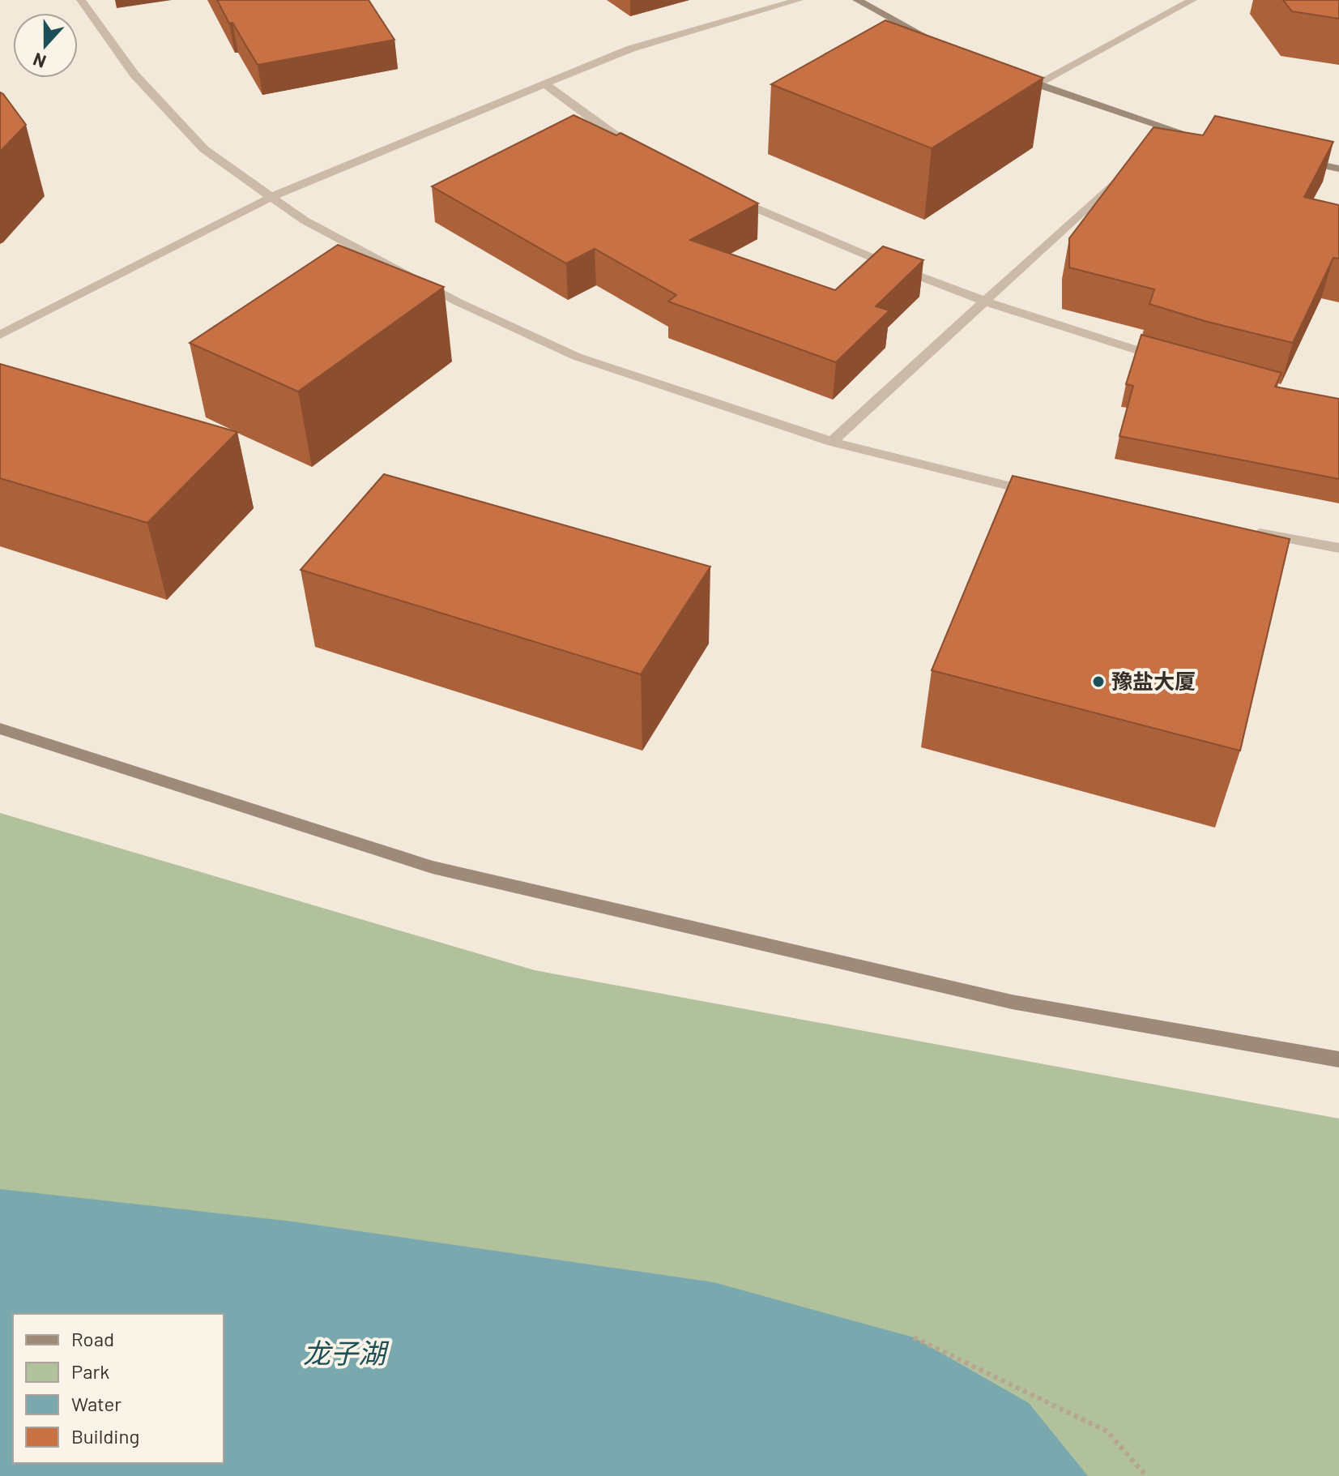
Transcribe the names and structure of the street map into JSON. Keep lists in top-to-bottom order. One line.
{"water":["龙子湖"],"places":["豫盐大厦"],"legend":["Road","Park","Water","Building"],"north":"bottom"}
